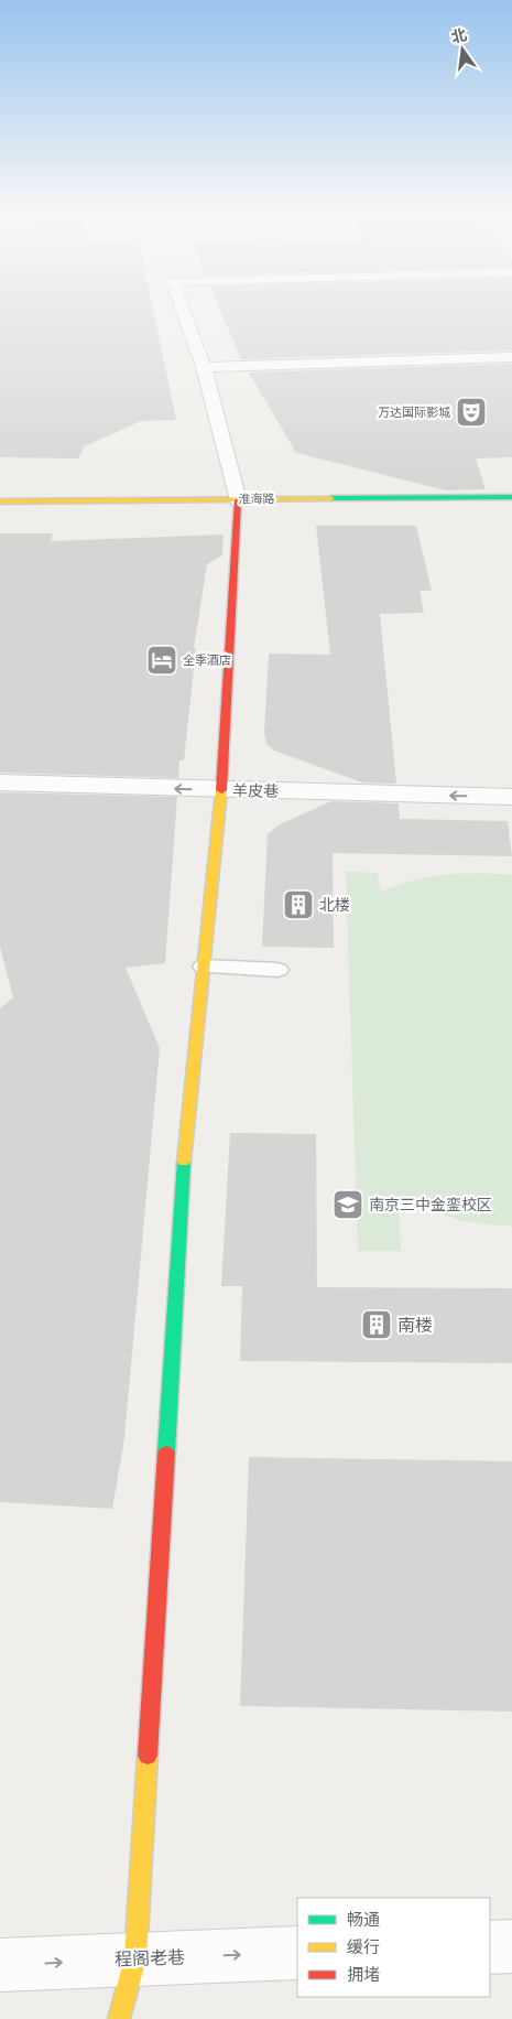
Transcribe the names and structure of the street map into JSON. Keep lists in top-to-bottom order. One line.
{"streets":{"street":["淮海路","羊皮巷","程阁老巷"]},"one_way":["羊皮巷","程阁老巷"],"places":{"theatre":["万达国际影城"],"hotel":["全季酒店"],"building":["北楼","南楼"],"school or university":["南京三中金銮校区"]},"legend":["畅通","缓行","拥堵"],"north":"top"}
